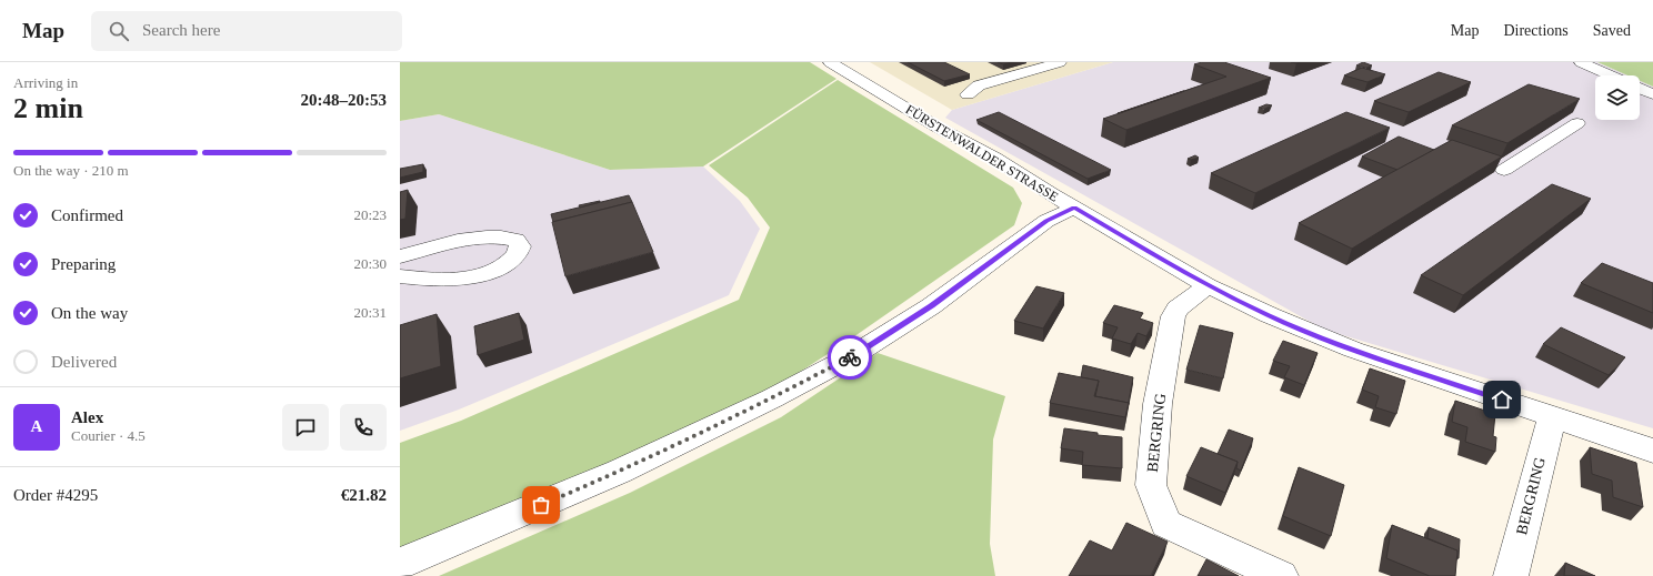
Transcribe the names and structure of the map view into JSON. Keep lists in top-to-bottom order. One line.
{"streets":{"street":["FÜRSTENWALDER STRASSE","BERGRING"]},"crossings":[["FÜRSTENWALDER STRASSE","BERGRING"]],"page":{"header":"Map","search":"Search here","nav":["Map","Directions","Saved"],"heading":["2 min","Arriving in","20:48–20:53"],"panel":["Alex","Courier · 4.5","Order #4295","€21.82"],"bar":"On the way · 210 m","list":[["Confirmed","20:23"],["Preparing","20:30"],["On the way","20:31"],"Delivered"],"round":"A"}}
